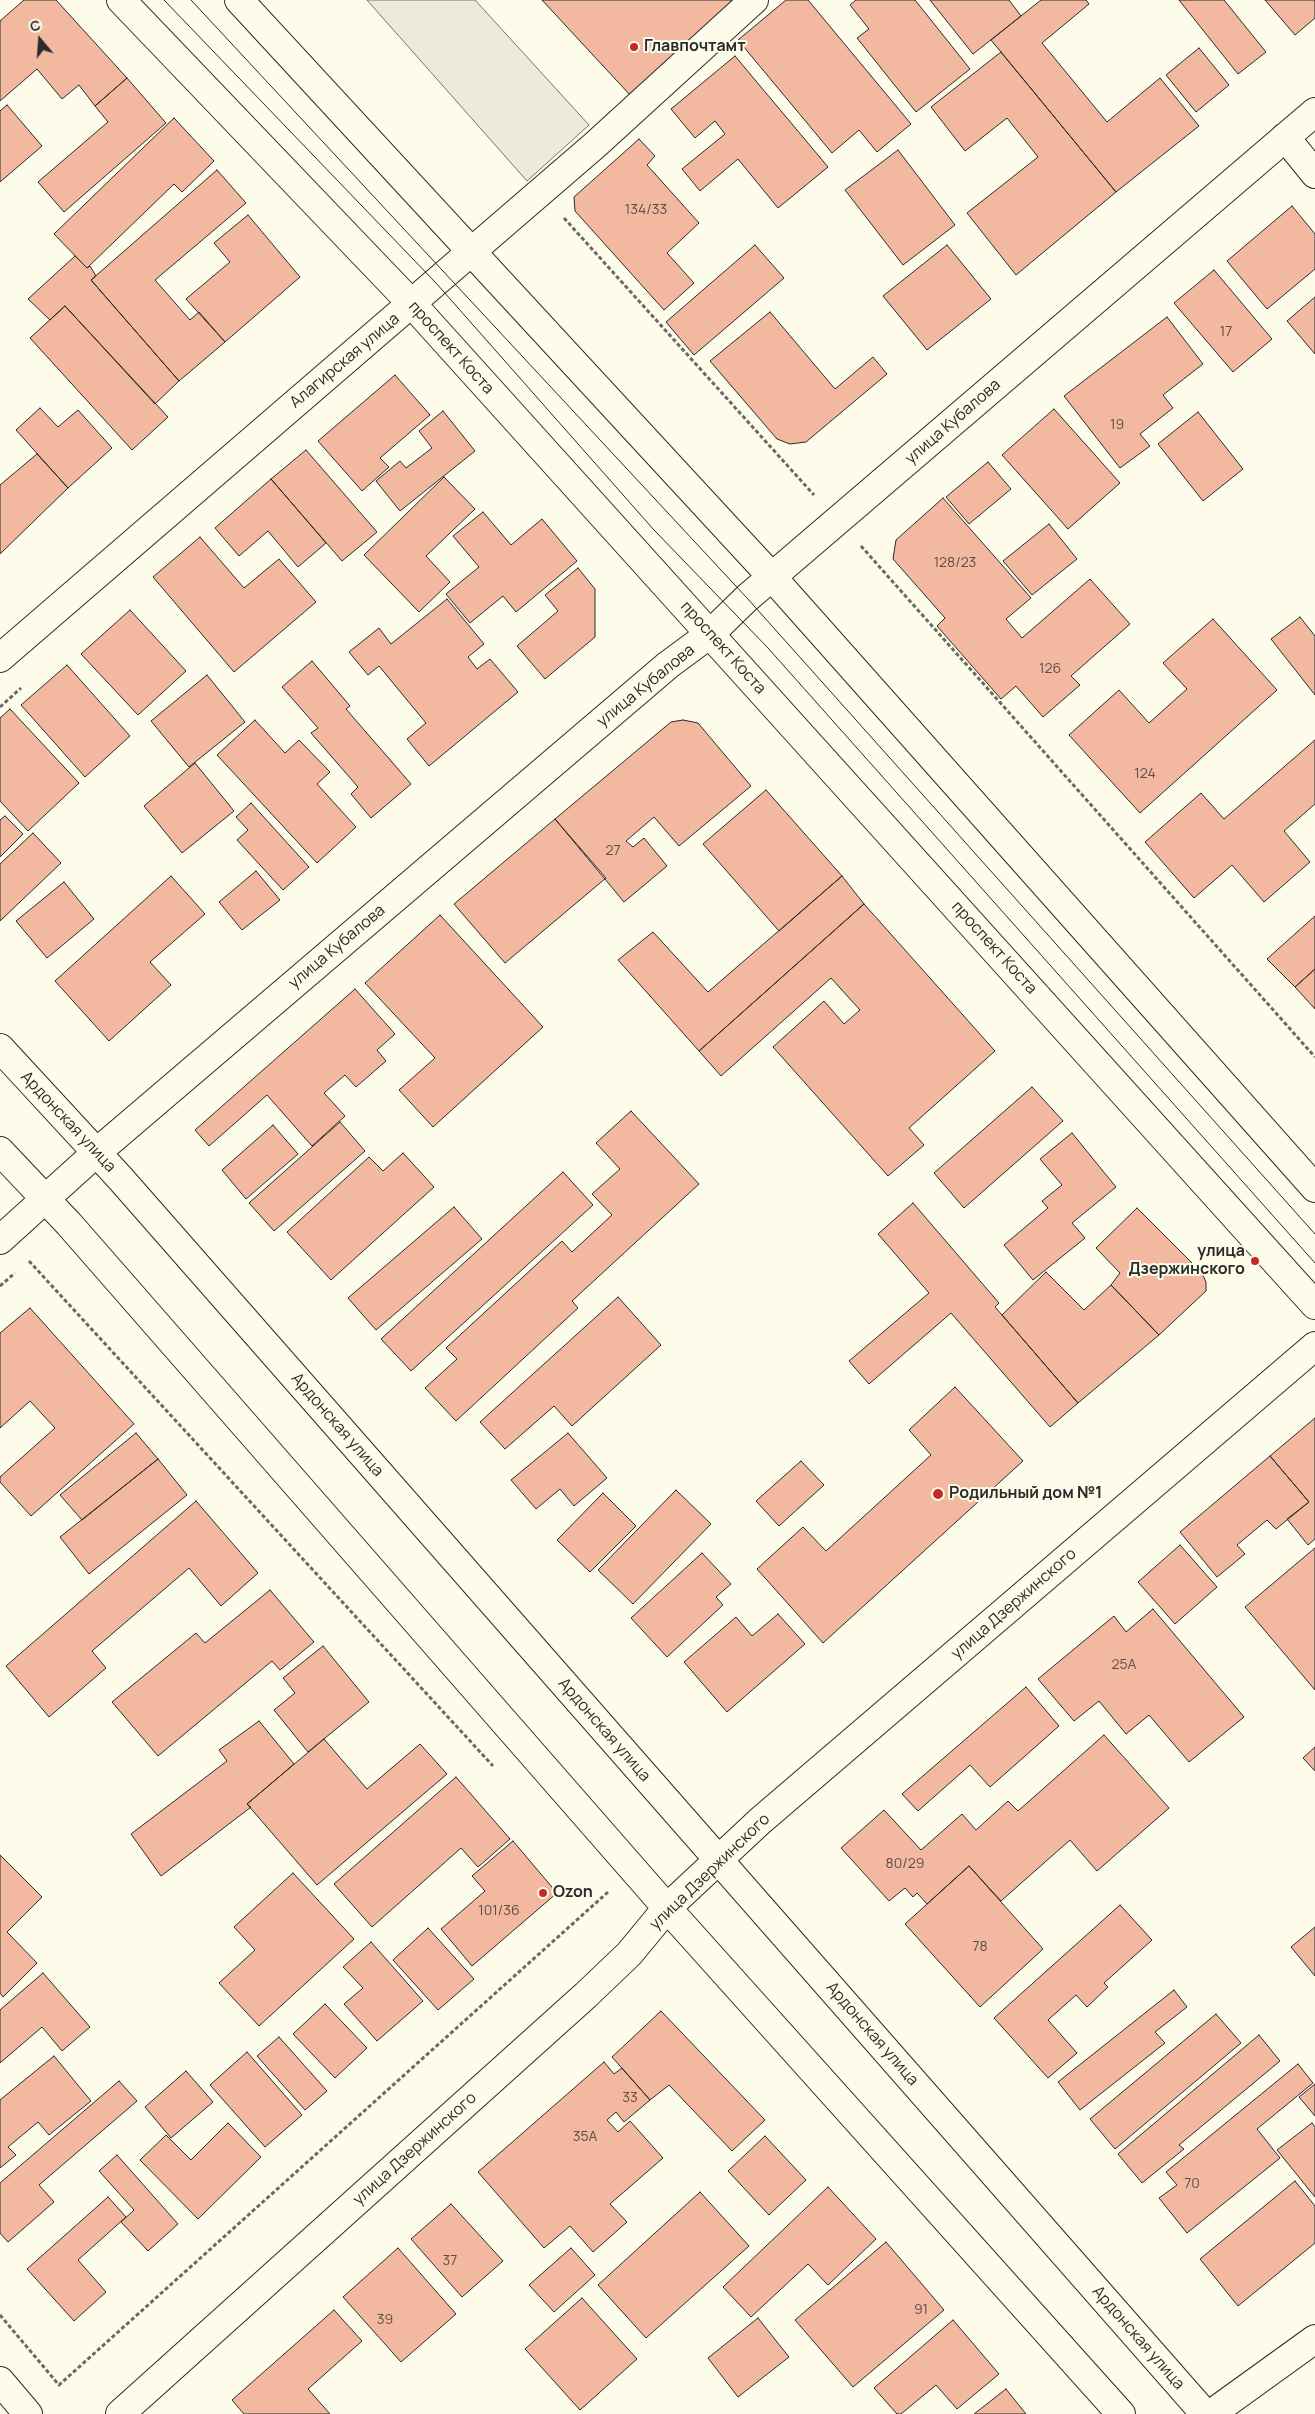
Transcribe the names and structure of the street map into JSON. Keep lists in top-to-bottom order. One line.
{"streets":{"main road":["проспект Коста","Алагирская улица","улица Кубалова","Ардонская улица","улица Дзержинского"]},"crossings":[["проспект Коста","Алагирская улица"],["проспект Коста","улица Кубалова"],["улица Кубалова","Ардонская улица"],["Ардонская улица","улица Дзержинского"]],"places":["Главпочтамт","улица Дзержинского","Родильный дом №1","Ozon"],"house_numbers":["134/33","17","19","128/23","126","124","27","25А","80/29","101/36","78","33","35А","70","37","91","39"],"north":"top"}
